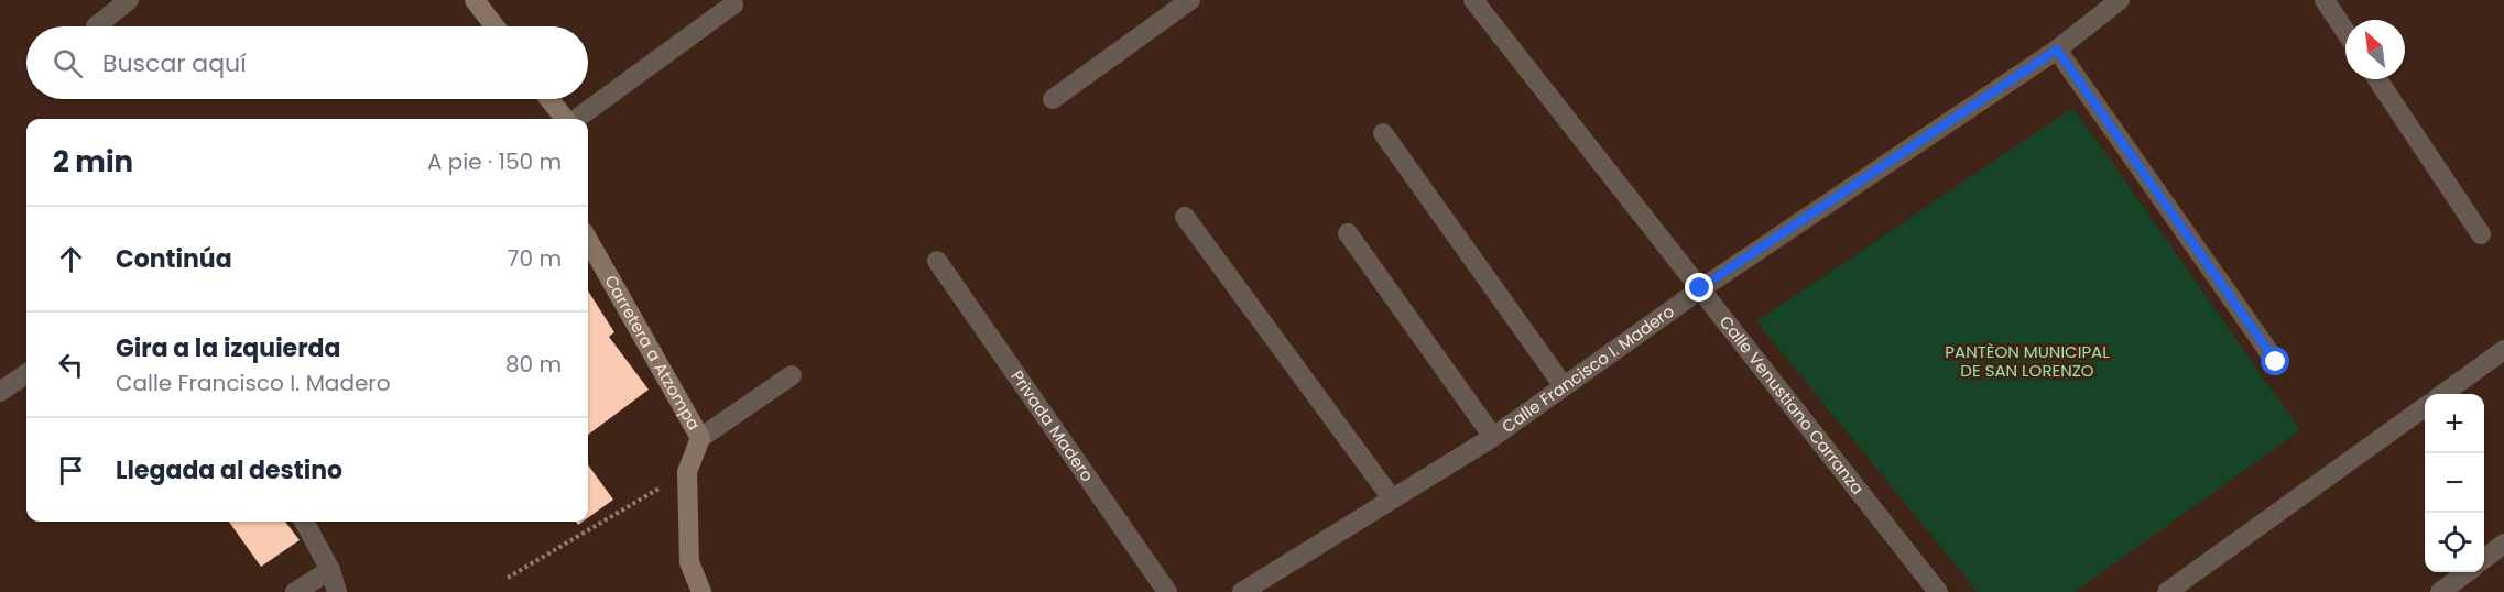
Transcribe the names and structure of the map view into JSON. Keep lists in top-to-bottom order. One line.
{"streets":{"main road":["Carretera a Atzompa"],"street":["Calle Francisco I. Madero","Calle Venustiano Carranza","Privada Madero"]},"crossings":[["Calle Francisco I. Madero","Calle Venustiano Carranza"]],"parks":["PANTÈON MUNICIPAL DE SAN LORENZO"],"north":"top left","page":{"search":"Buscar aquí","heading":["2 min","A pie · 150 m"],"list":[["Continúa","70 m"],["Gira a la izquierda","Calle Francisco I. Madero","80 m"],"Llegada al destino"],"map_buttons":["+","−"]}}
